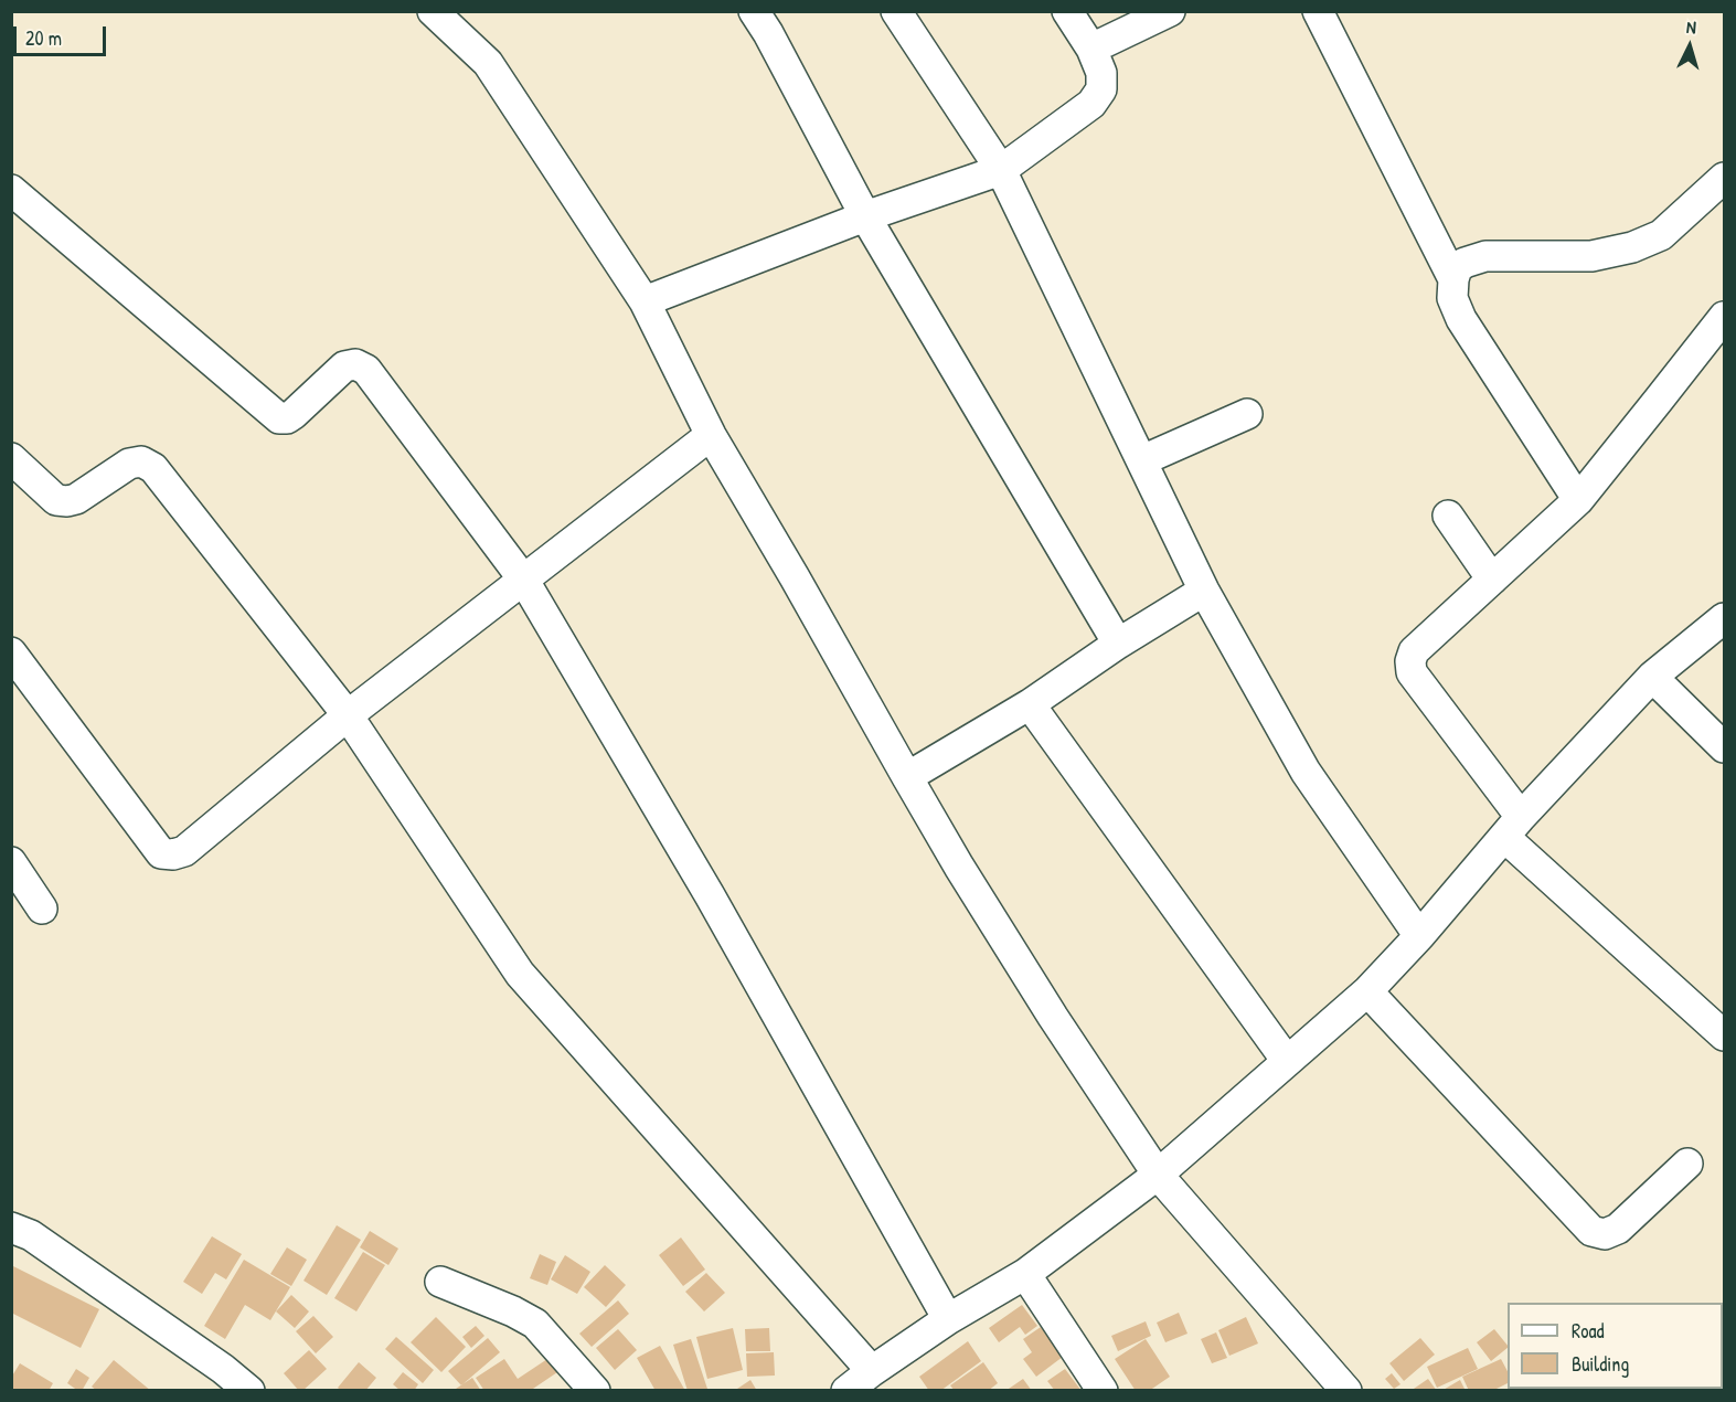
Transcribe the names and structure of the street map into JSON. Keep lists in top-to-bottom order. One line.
{"legend":["Road","Building"],"scale_bar":"20 m","north":"top"}
